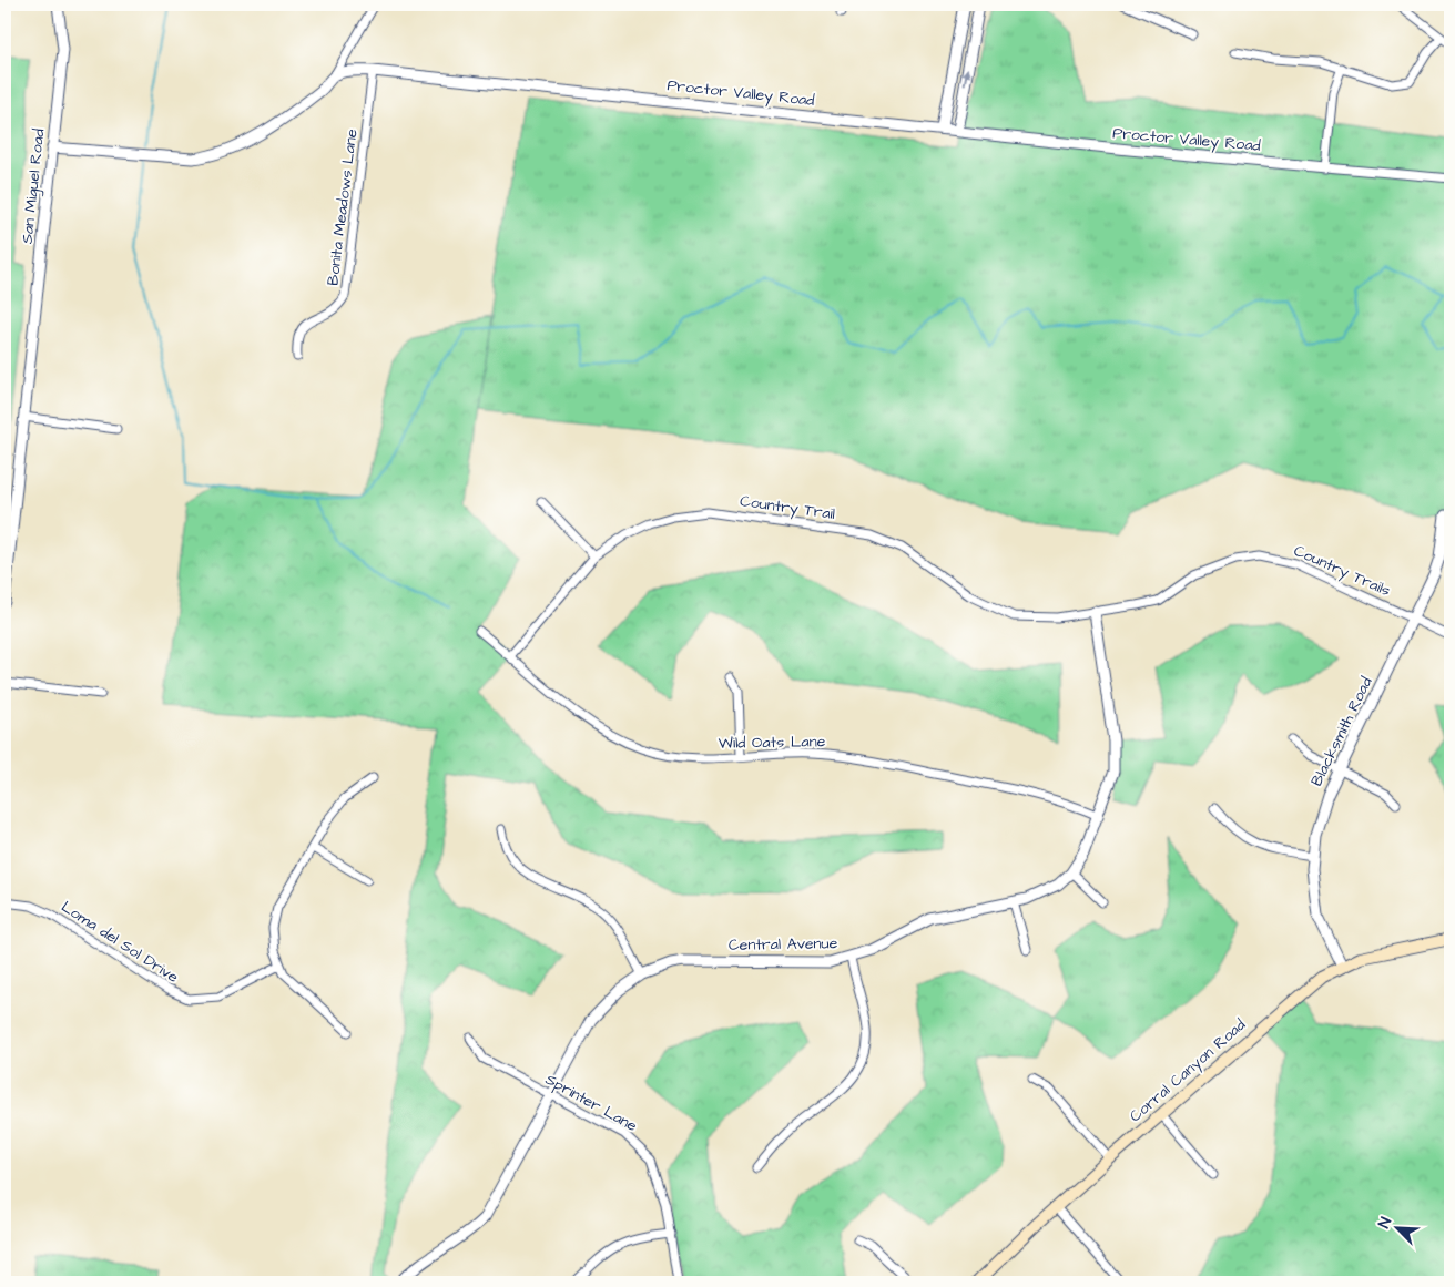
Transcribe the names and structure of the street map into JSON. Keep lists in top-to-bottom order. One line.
{"streets":{"main road":["Corral Canyon Road"],"street":["Proctor Valley Road","San Miguel Road","Bonita Meadows Lane","Country Trail","Country Trails","Blacksmith Road","Wild Oats Lane","Loma del Sol Drive","Central Avenue","Sprinter Lane"]},"crossings":[["Proctor Valley Road","Bonita Meadows Lane"],["Country Trail","Country Trails"],["Country Trail","Wild Oats Lane"],["Country Trail","Central Avenue"],["Country Trails","Blacksmith Road"],["Country Trails","Central Avenue"],["Blacksmith Road","Corral Canyon Road"],["Wild Oats Lane","Central Avenue"],["Central Avenue","Sprinter Lane"]],"north":"top left"}
